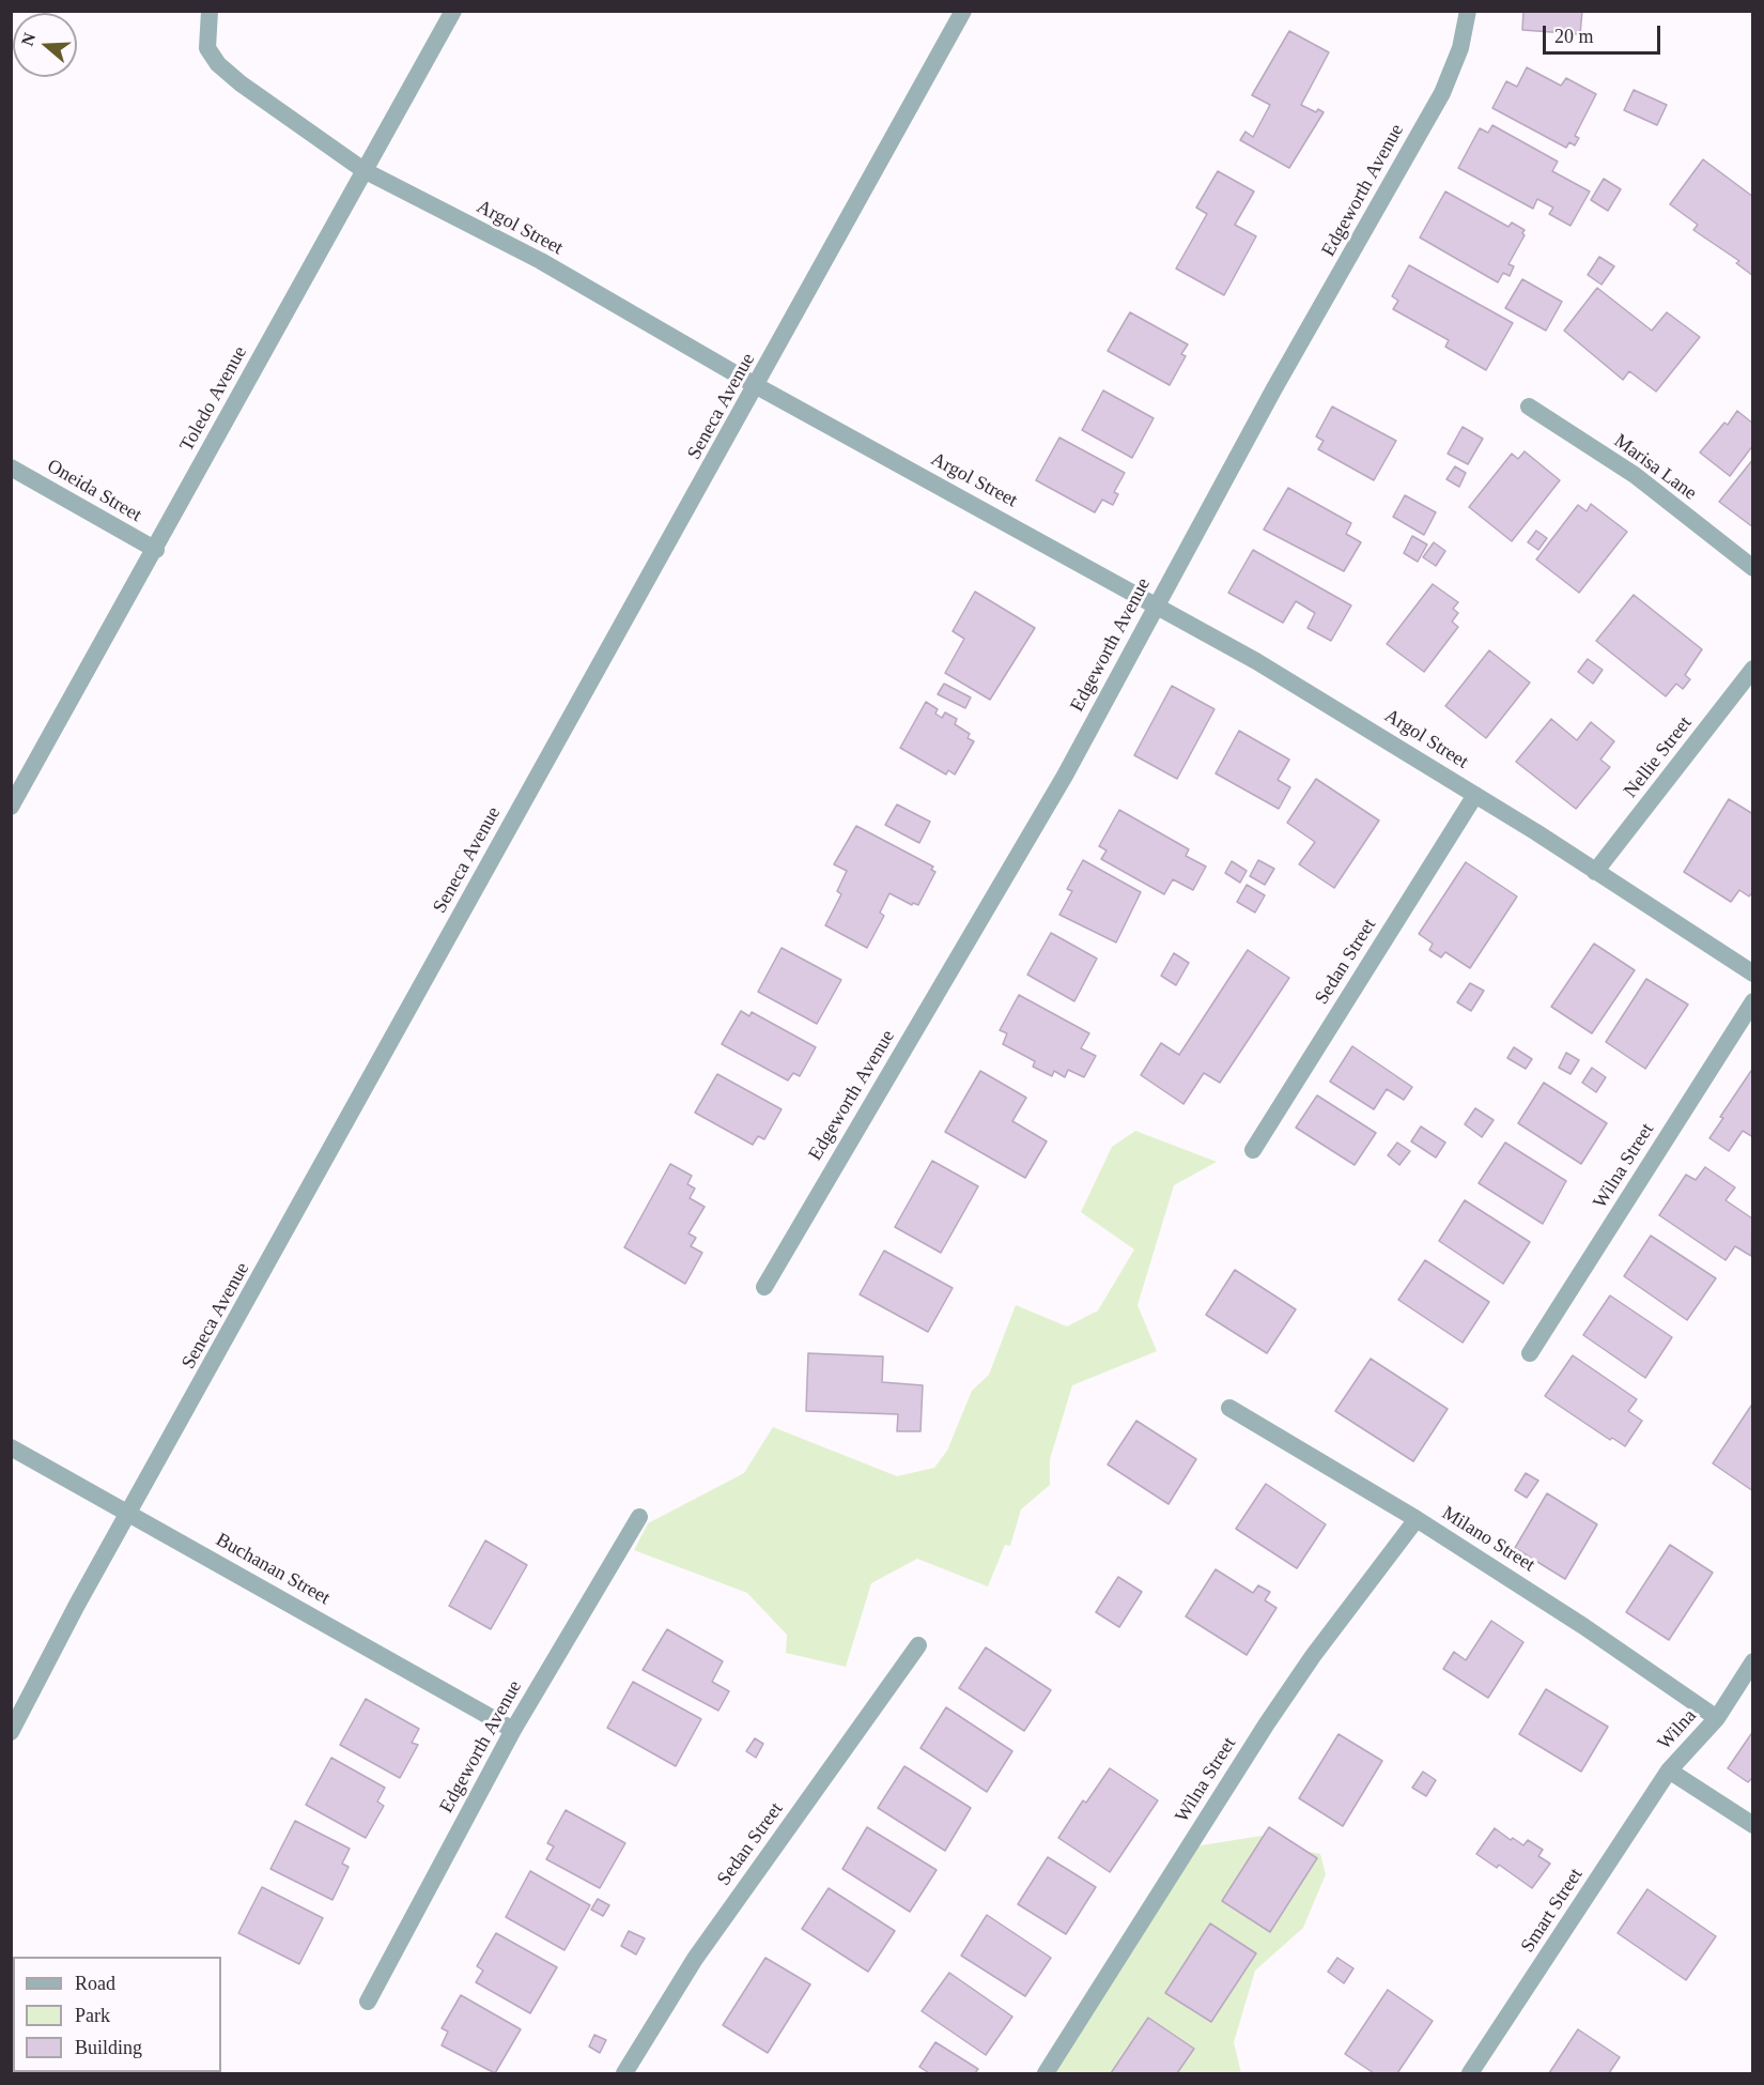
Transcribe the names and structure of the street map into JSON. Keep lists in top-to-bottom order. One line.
{"streets":{"street":["Edgeworth Avenue","Argol Street","Toledo Avenue","Seneca Avenue","Marisa Lane","Oneida Street","Nellie Street","Sedan Street","Wilna Street","Milano Street","Buchanan Street","Wilna","Smart Street"]},"crossings":[["Edgeworth Avenue","Argol Street"],["Edgeworth Avenue","Buchanan Street"],["Argol Street","Toledo Avenue"],["Argol Street","Seneca Avenue"],["Argol Street","Nellie Street"],["Argol Street","Sedan Street"],["Toledo Avenue","Oneida Street"],["Seneca Avenue","Buchanan Street"],["Wilna Street","Milano Street"],["Milano Street","Wilna"],["Wilna","Smart Street"]],"legend":["Road","Park","Building"],"scale_bar":"20 m","north":"left"}
